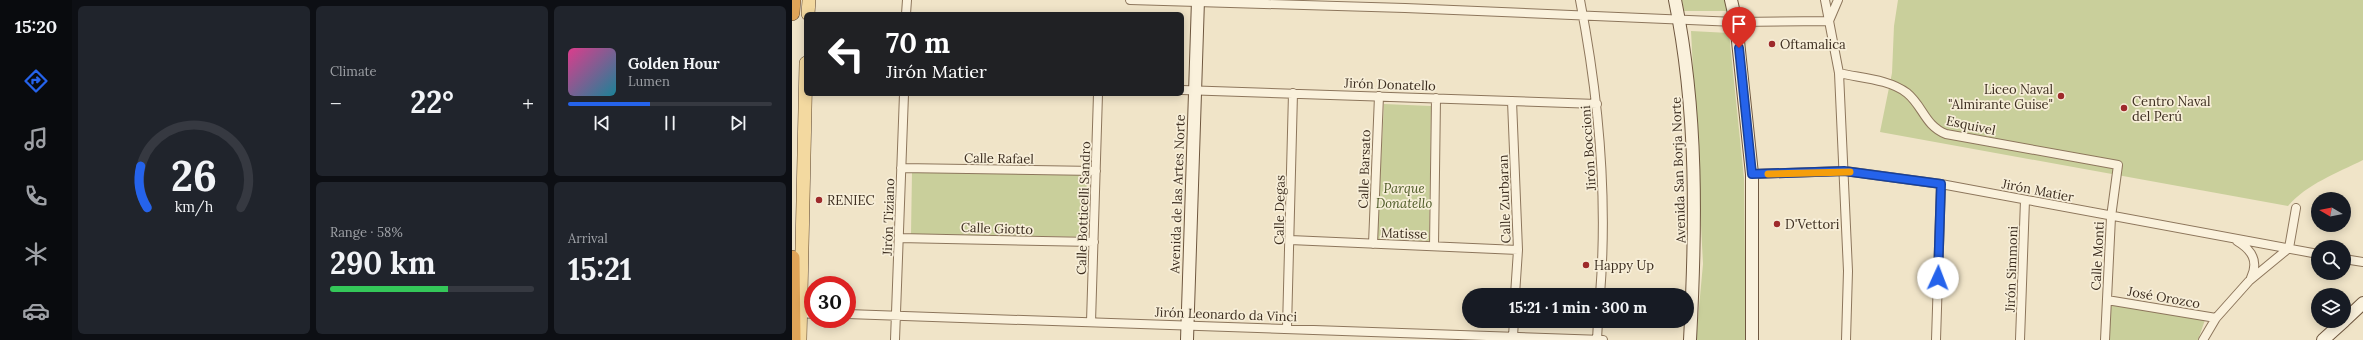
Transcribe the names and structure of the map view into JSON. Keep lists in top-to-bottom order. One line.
{"streets":{"main road":["Avenida San Borja Norte","Avenida de las Artes Norte"],"street":["Jirón Donatello","Esquivel","Jirón Boccioni","Calle Rafael","Calle Barsato","Jirón Matier","Calle Zurbaran","Calle Botticelli Sandro","Calle Degas","Jirón Tiziano","Calle Giotto","Matisse","Calle Monti","Jirón Simmoni","José Orozco","Jirón Leonardo da Vinci"]},"crossings":[["Jirón Donatello","Jirón Boccioni"],["Jirón Donatello","Calle Barsato"],["Jirón Donatello","Avenida de las Artes Norte"],["Jirón Donatello","Calle Zurbaran"],["Jirón Donatello","Calle Degas"],["Esquivel","Calle Monti"],["Calle Rafael","Calle Botticelli Sandro"],["Calle Rafael","Jirón Tiziano"],["Calle Barsato","Matisse"],["Jirón Matier","Calle Monti"],["Jirón Matier","Jirón Simmoni"],["Avenida de las Artes Norte","Jirón Leonardo da Vinci"],["Calle Zurbaran","Matisse"],["Calle Botticelli Sandro","Calle Giotto"],["Calle Botticelli Sandro","Jirón Leonardo da Vinci"],["Calle Degas","Matisse"],["Calle Degas","Jirón Leonardo da Vinci"],["Jirón Tiziano","Calle Giotto"],["Jirón Tiziano","Jirón Leonardo da Vinci"],["Calle Monti","José Orozco"]],"parks":["Parque Donatello"],"places":["Oftamalica","Liceo Naval \"Almirante Guise\"","Centro Naval del Perú","RENIEC","D'Vettori","Happy Up"],"north":"left","page":{"tabs":"15:20","tile":["Climate",["Range · 58%","290 km"],["Arrival","15:21"]],"turn":["70 m","Jirón Matier"],"song":["Golden Hour","Lumen"],"heat":["−","22°","+"],"limit":"30","trip":"15:21 · 1 min · 300 m","gauge":["26","km/h"]}}
